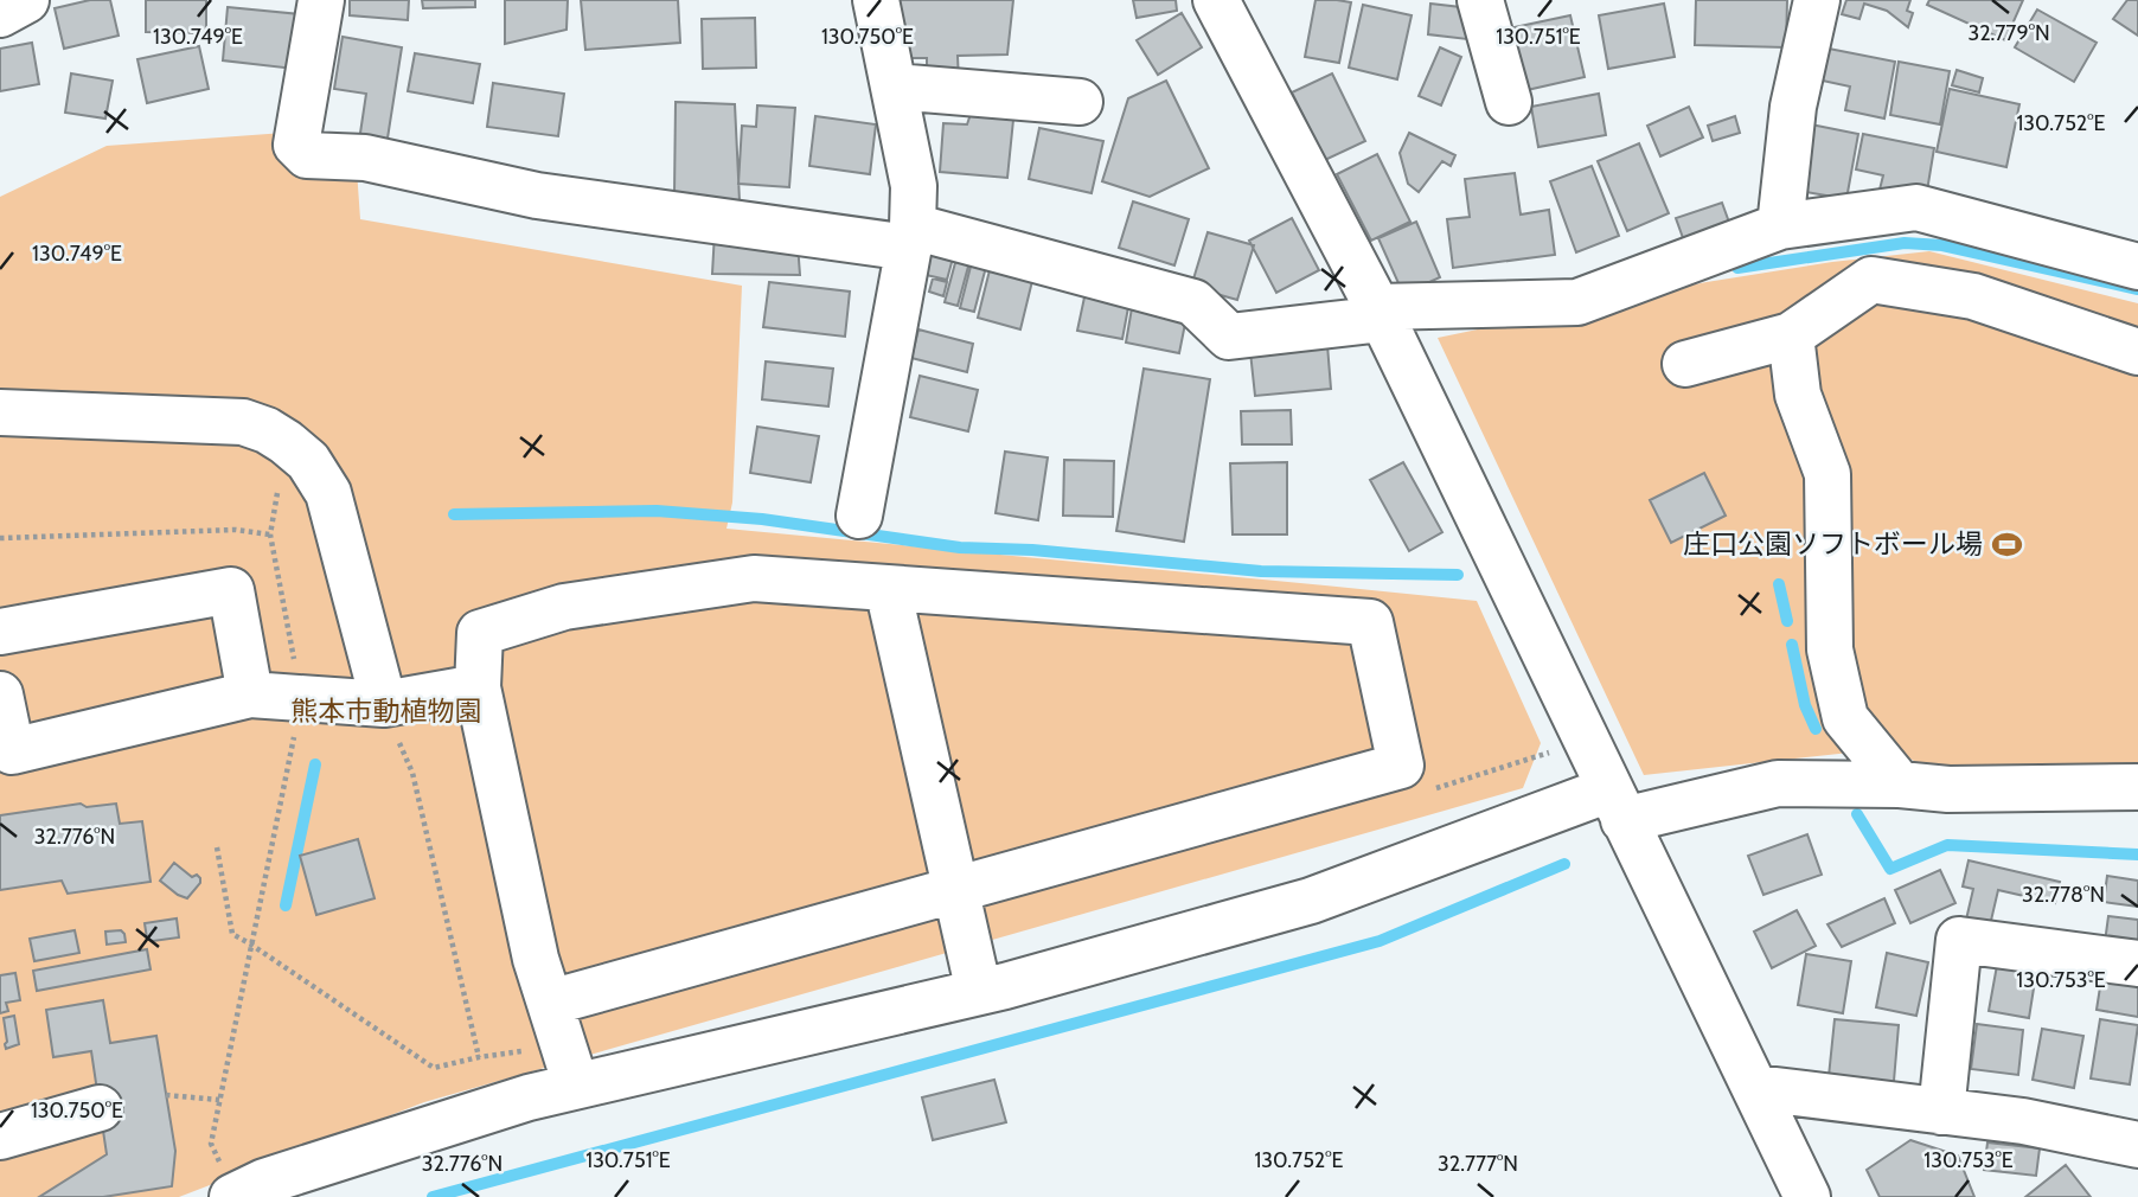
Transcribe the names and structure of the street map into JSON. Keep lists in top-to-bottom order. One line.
{"parks":["熊本市動植物園"],"places":{"sports":["庄口公園ソフトボール場"]},"coordinates":["32.779°N","130.749°E","130.750°E","130.751°E","130.752°E","32.776°N","32.778°N","130.753°E","32.777°N"]}
